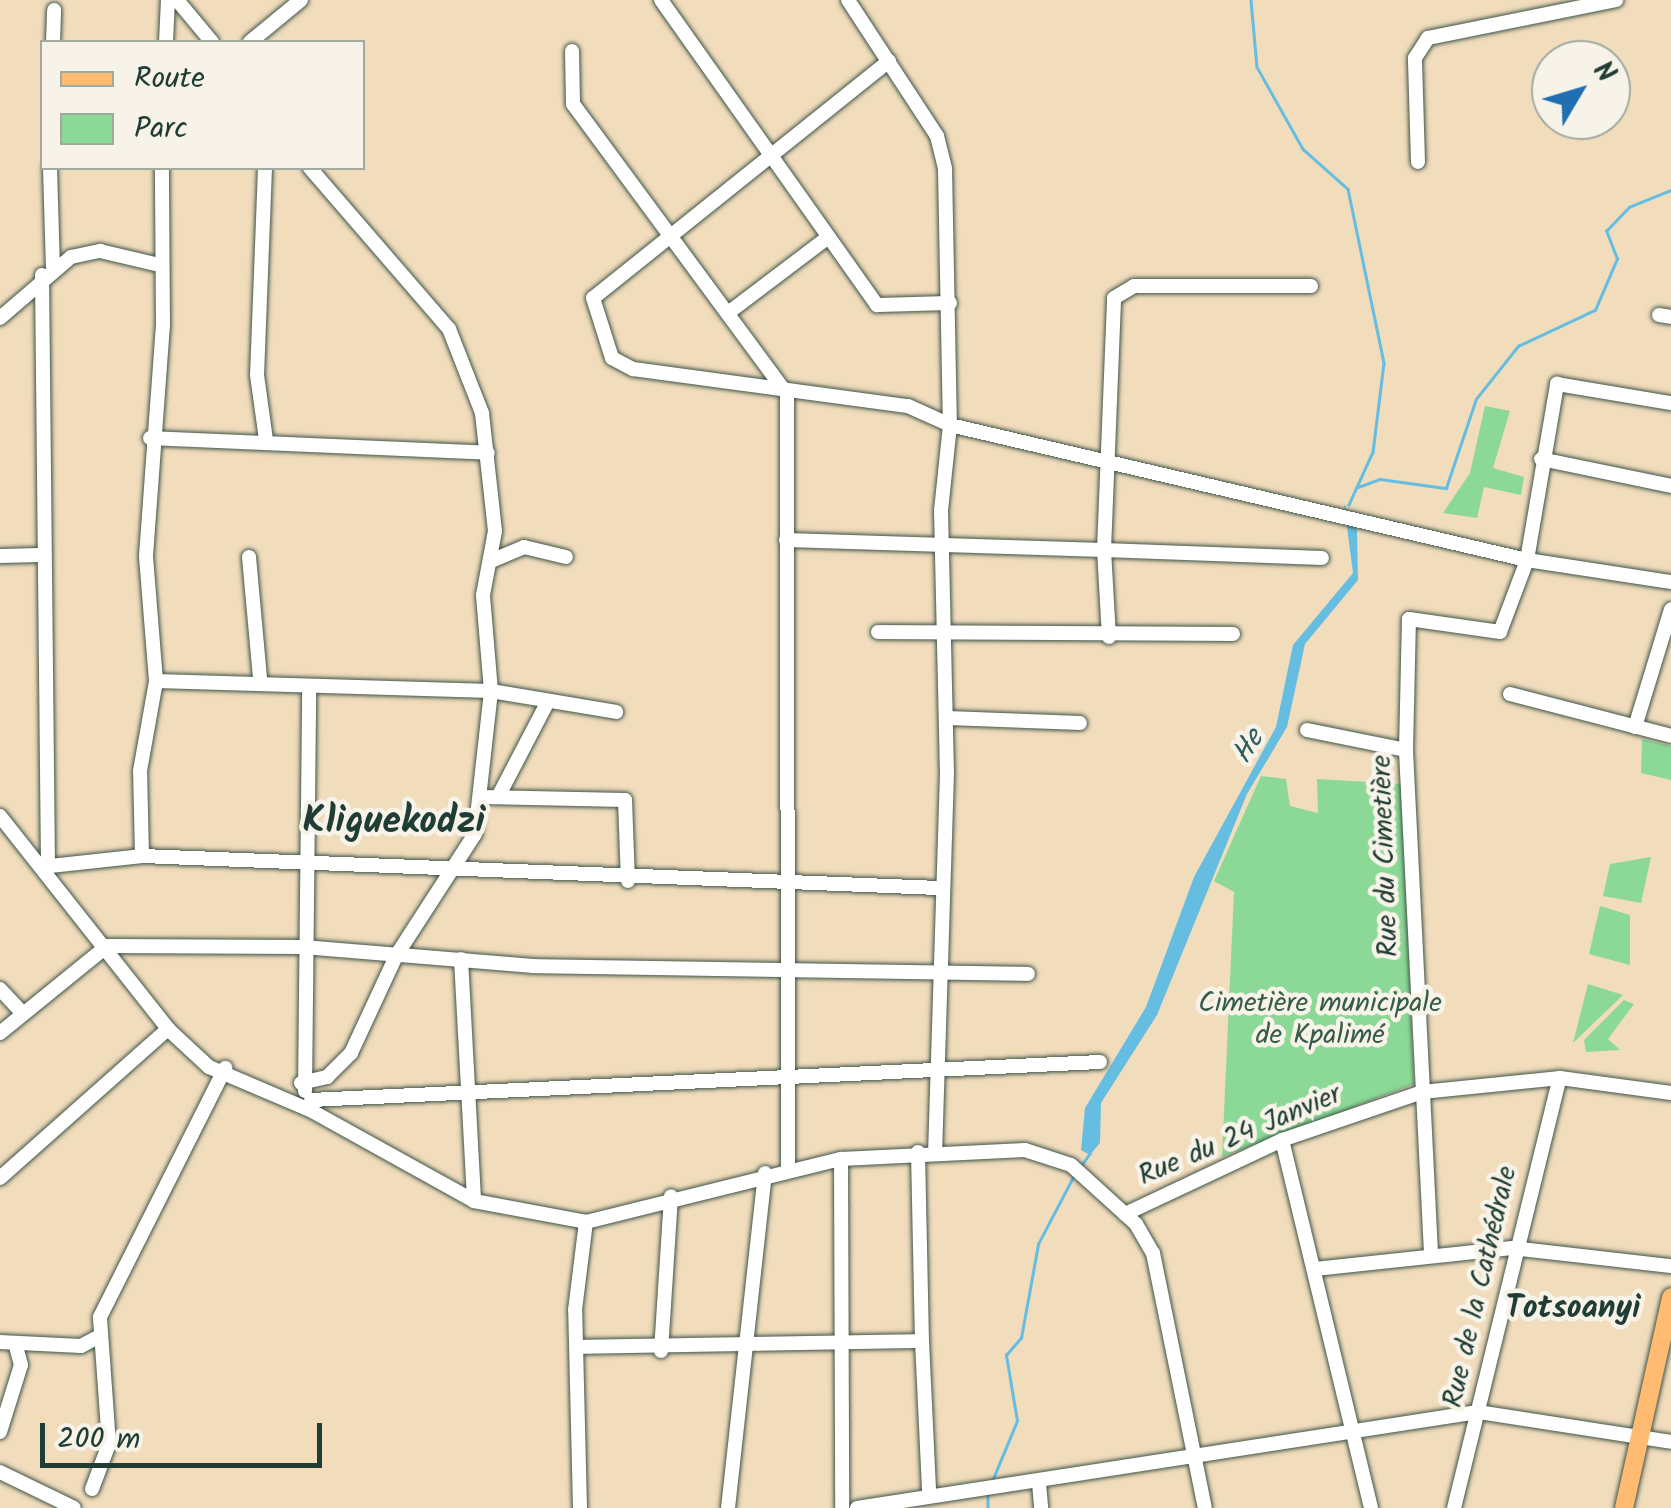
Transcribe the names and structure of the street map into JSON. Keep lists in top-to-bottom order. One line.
{"streets":{"street":["Rue du Cimetière","Rue du 24 Janvier","Rue de la Cathédrale"]},"crossings":[["Rue du Cimetière","Rue du 24 Janvier"],["Rue du 24 Janvier","Rue de la Cathédrale"]],"districts":["Kliguekodzi","Totsoanyi"],"water":["He"],"parks":["Cimetière municipale de Kpalimé"],"legend":["Route","Parc"],"scale_bar":"200 m","north":"top right"}
